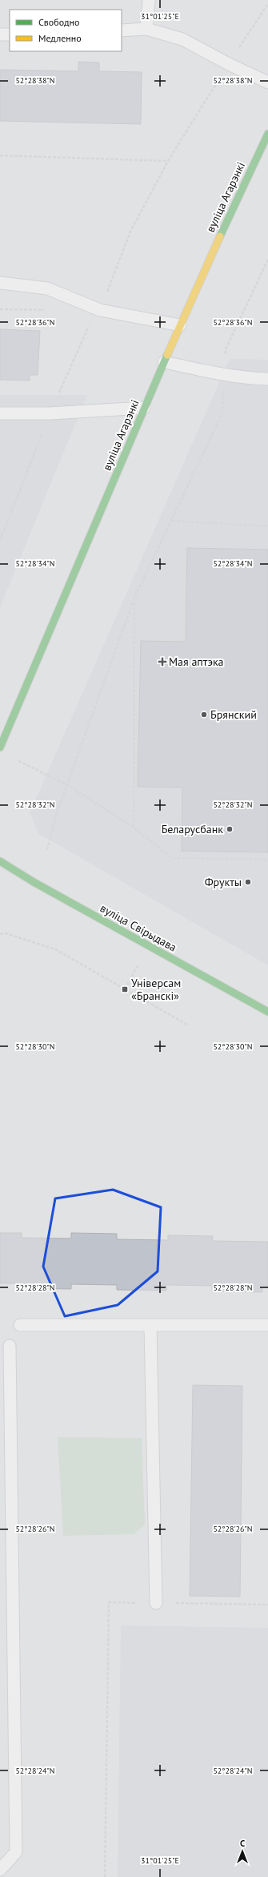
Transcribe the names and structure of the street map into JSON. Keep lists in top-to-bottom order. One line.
{"streets":{"street":["вуліца Агарэнкі","вуліца Свірыдава"]},"places":{"health":["Мая аптэка"],"other":["Брянский","Беларусбанк","Фрукты"],"transit":["Універсам «Бранскі»"]},"legend":["Свободно","Медленно"],"north":"top","coordinates":["31°01'25\"E","52°28'38\"N","52°28'36\"N","52°28'34\"N","52°28'32\"N","52°28'30\"N","52°28'28\"N","52°28'26\"N","52°28'24\"N"]}
